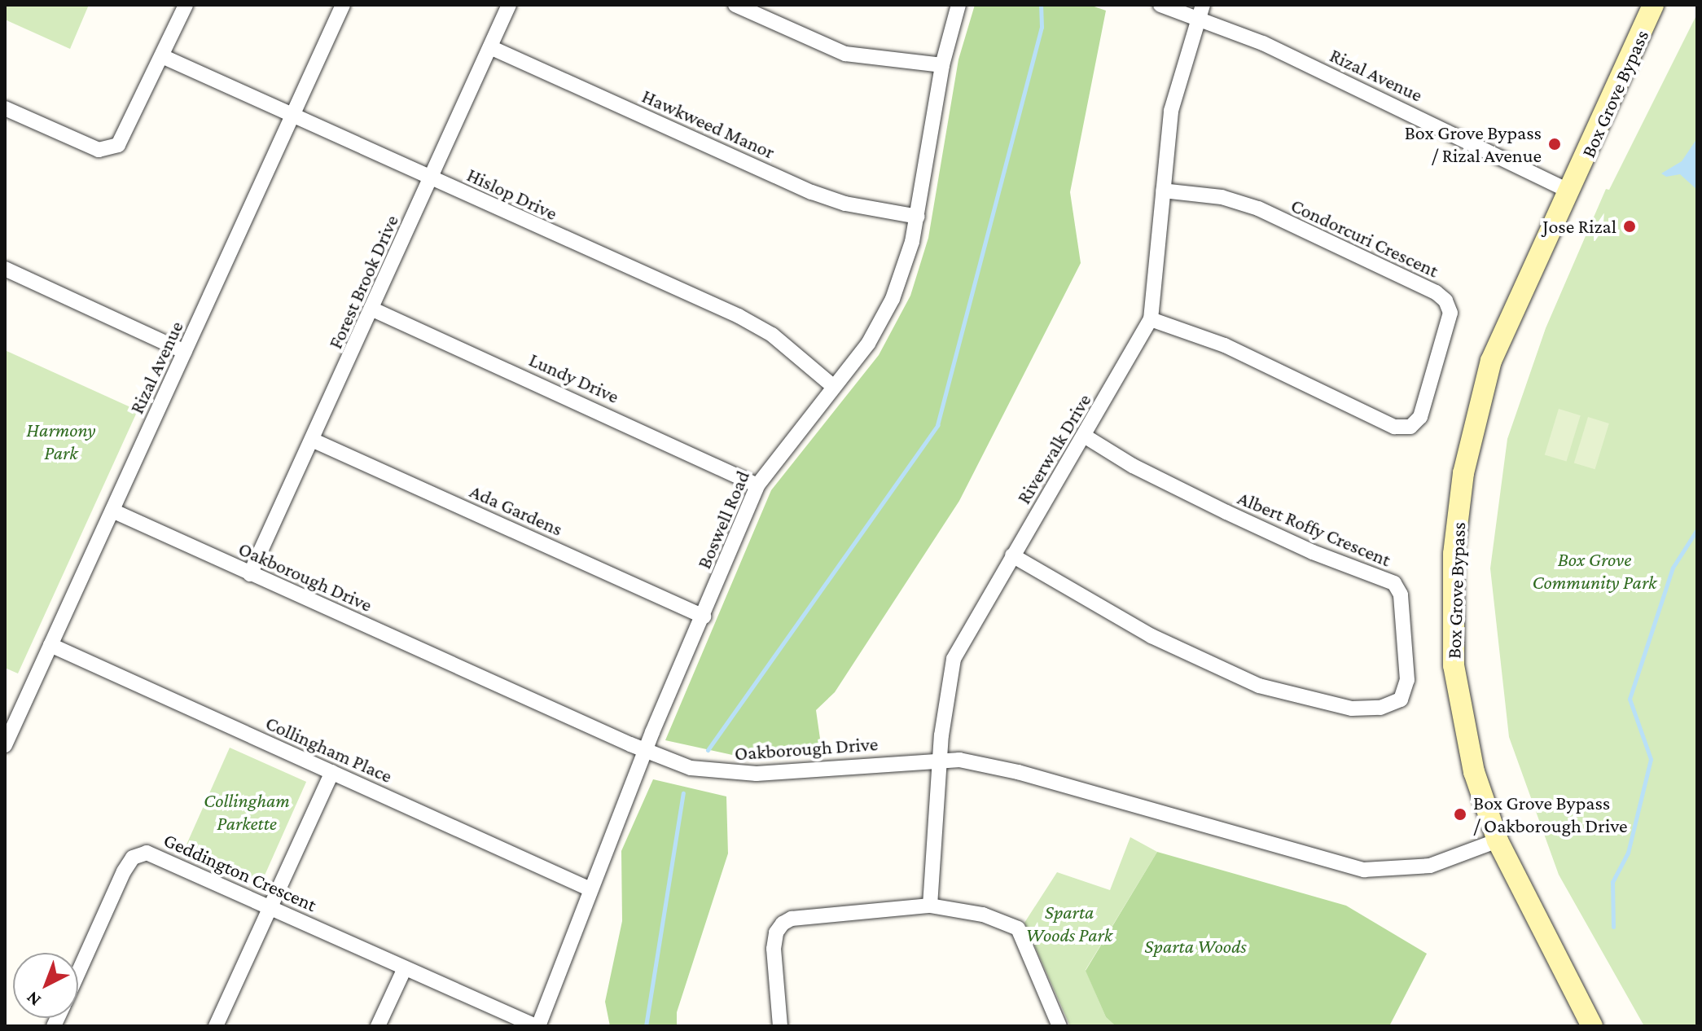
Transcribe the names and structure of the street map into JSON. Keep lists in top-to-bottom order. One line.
{"streets":{"main road":["Box Grove Bypass"],"street":["Rizal Avenue","Hawkweed Manor","Hislop Drive","Condorcuri Crescent","Forest Brook Drive","Lundy Drive","Riverwalk Drive","Ada Gardens","Boswell Road","Albert Roffy Crescent","Oakborough Drive","Collingham Place","Geddington Crescent"]},"crossings":[["Rizal Avenue","Box Grove Bypass"],["Rizal Avenue","Hislop Drive"],["Rizal Avenue","Riverwalk Drive"],["Rizal Avenue","Oakborough Drive"],["Rizal Avenue","Collingham Place"],["Box Grove Bypass","Oakborough Drive"],["Hawkweed Manor","Forest Brook Drive"],["Hawkweed Manor","Boswell Road"],["Hislop Drive","Forest Brook Drive"],["Hislop Drive","Boswell Road"],["Condorcuri Crescent","Riverwalk Drive"],["Forest Brook Drive","Lundy Drive"],["Forest Brook Drive","Ada Gardens"],["Forest Brook Drive","Oakborough Drive"],["Lundy Drive","Boswell Road"],["Riverwalk Drive","Albert Roffy Crescent"],["Riverwalk Drive","Oakborough Drive"],["Ada Gardens","Boswell Road"],["Boswell Road","Oakborough Drive"],["Boswell Road","Collingham Place"],["Boswell Road","Geddington Crescent"]],"parks":["Harmony Park","Box Grove Community Park","Collingham Parkette","Sparta Woods Park","Sparta Woods"],"places":["Box Grove Bypass / Rizal Avenue","Jose Rizal","Box Grove Bypass / Oakborough Drive"],"north":"bottom left"}
